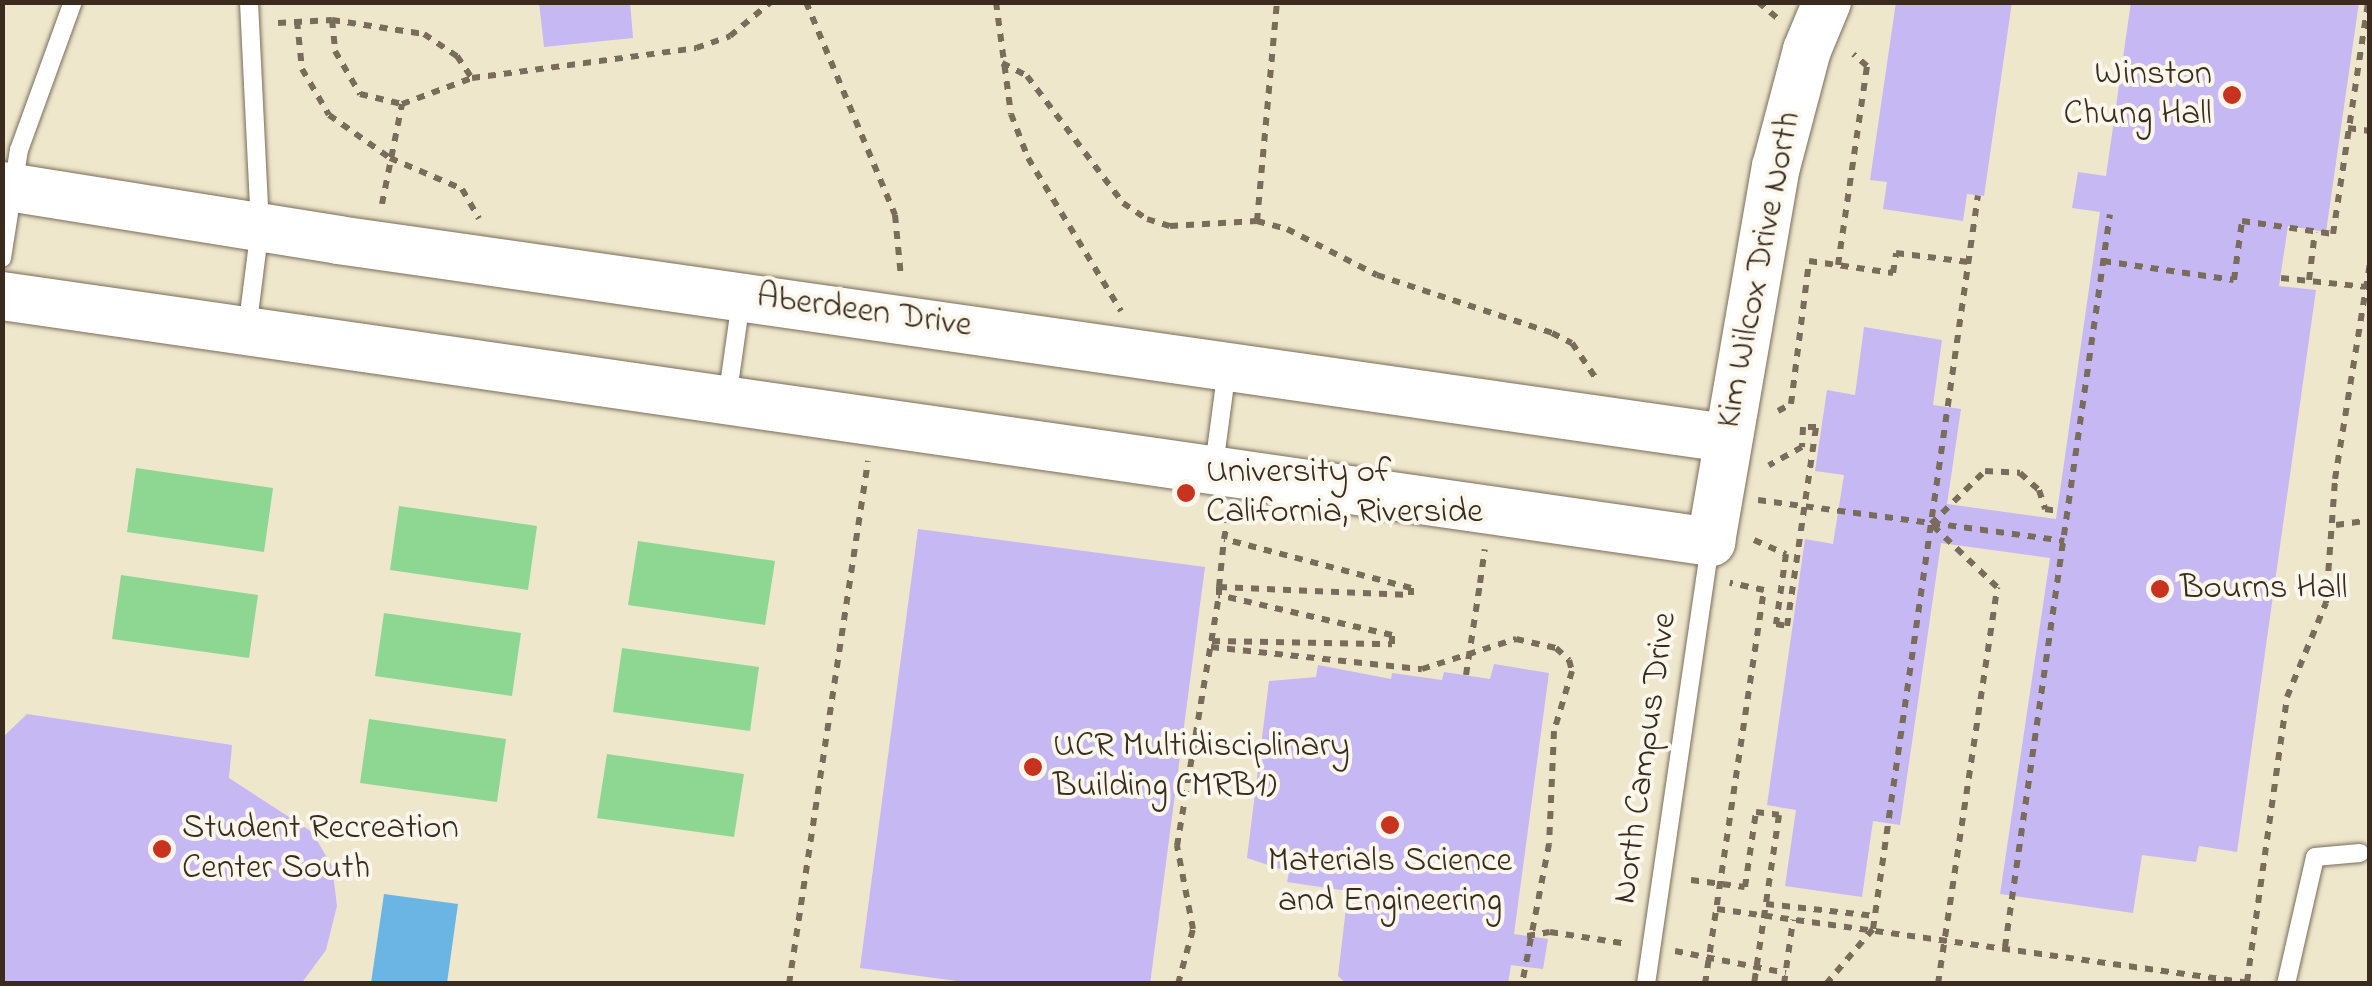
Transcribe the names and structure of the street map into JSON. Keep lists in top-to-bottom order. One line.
{"streets":{"street":["Kim Wilcox Drive North","Aberdeen Drive"],"lane":["North Campus Drive"]},"crossings":[["Kim Wilcox Drive North","Aberdeen Drive"],["Kim Wilcox Drive North","North Campus Drive"]],"places":["Winston Chung Hall","University of California, Riverside","Bourns Hall","UCR Multidisciplinary Building (MRB1)","Materials Science and Engineering","Student Recreation Center South"]}
